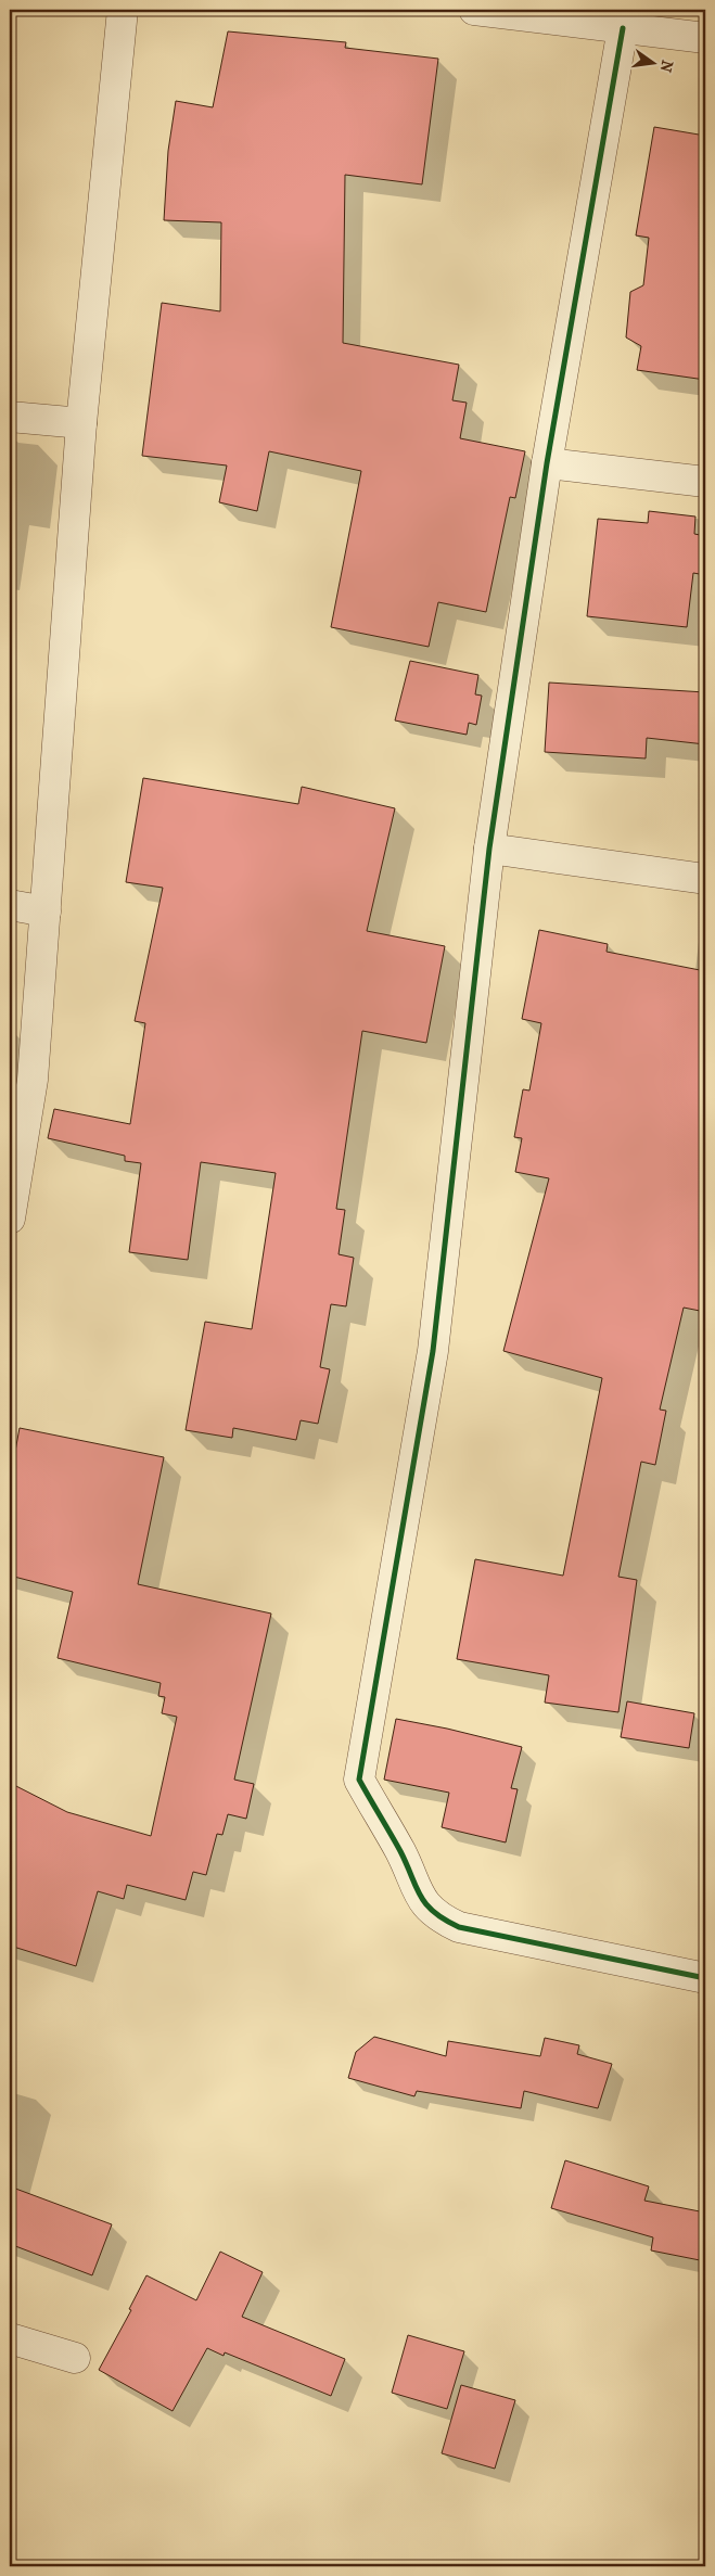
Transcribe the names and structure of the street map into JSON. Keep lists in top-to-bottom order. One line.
{"north":"right"}
